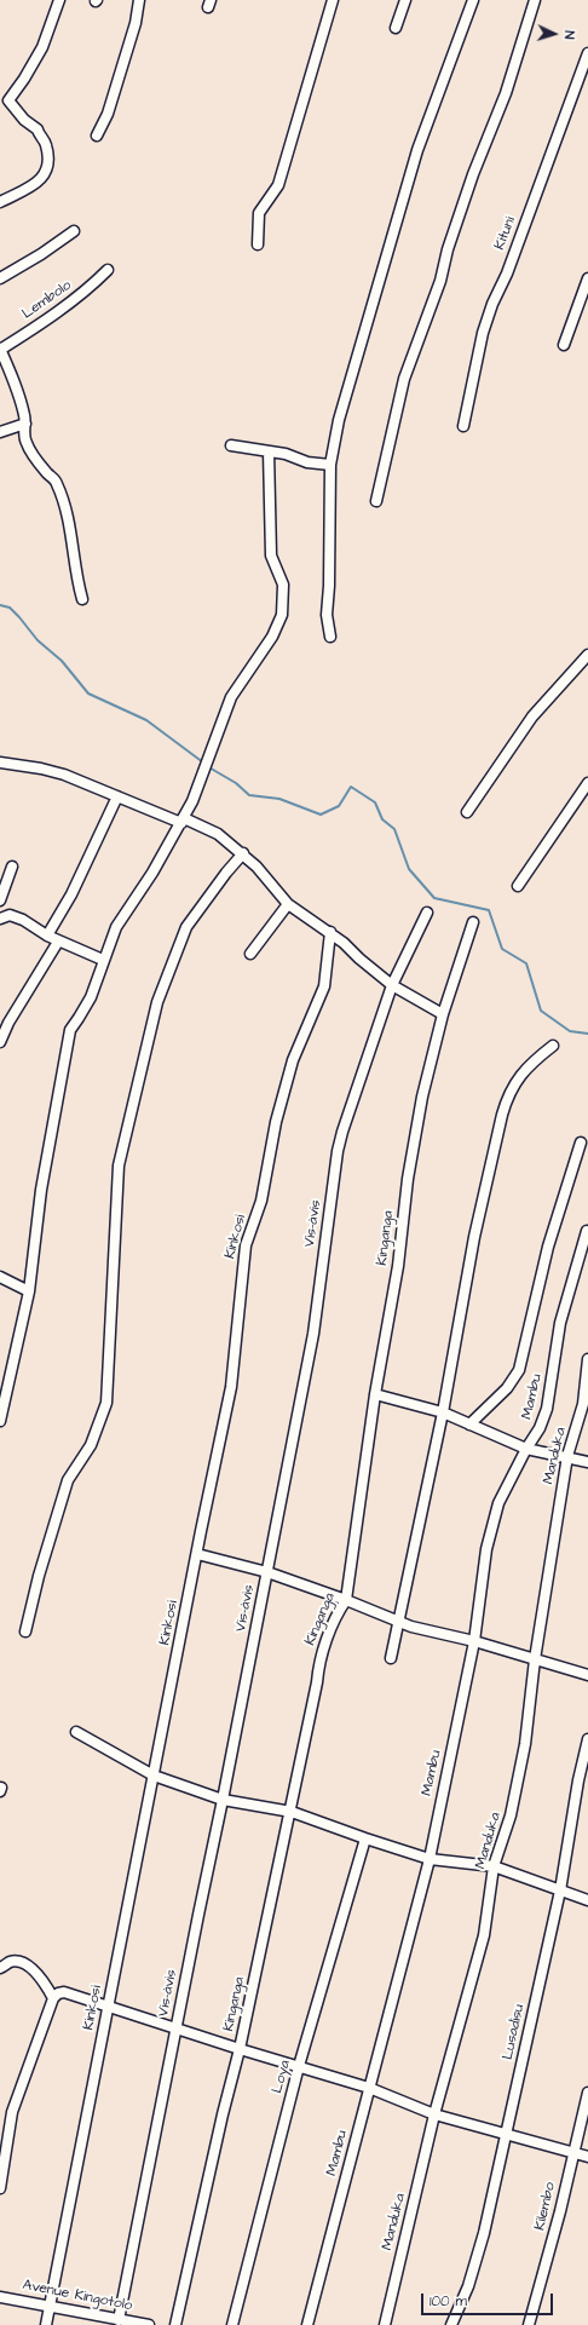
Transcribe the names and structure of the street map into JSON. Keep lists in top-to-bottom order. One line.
{"streets":{"street":["Kituni","Lembolo","Vis-àvis","Kinkosi","Kinganga","Mambu","Manduka","Lusadisu","Loya","Kilembo","Avenue Kingotolo"]},"crossings":[["Vis-àvis","Avenue Kingotolo"],["Kinkosi","Avenue Kingotolo"]],"scale_bar":"100 m","north":"right"}
